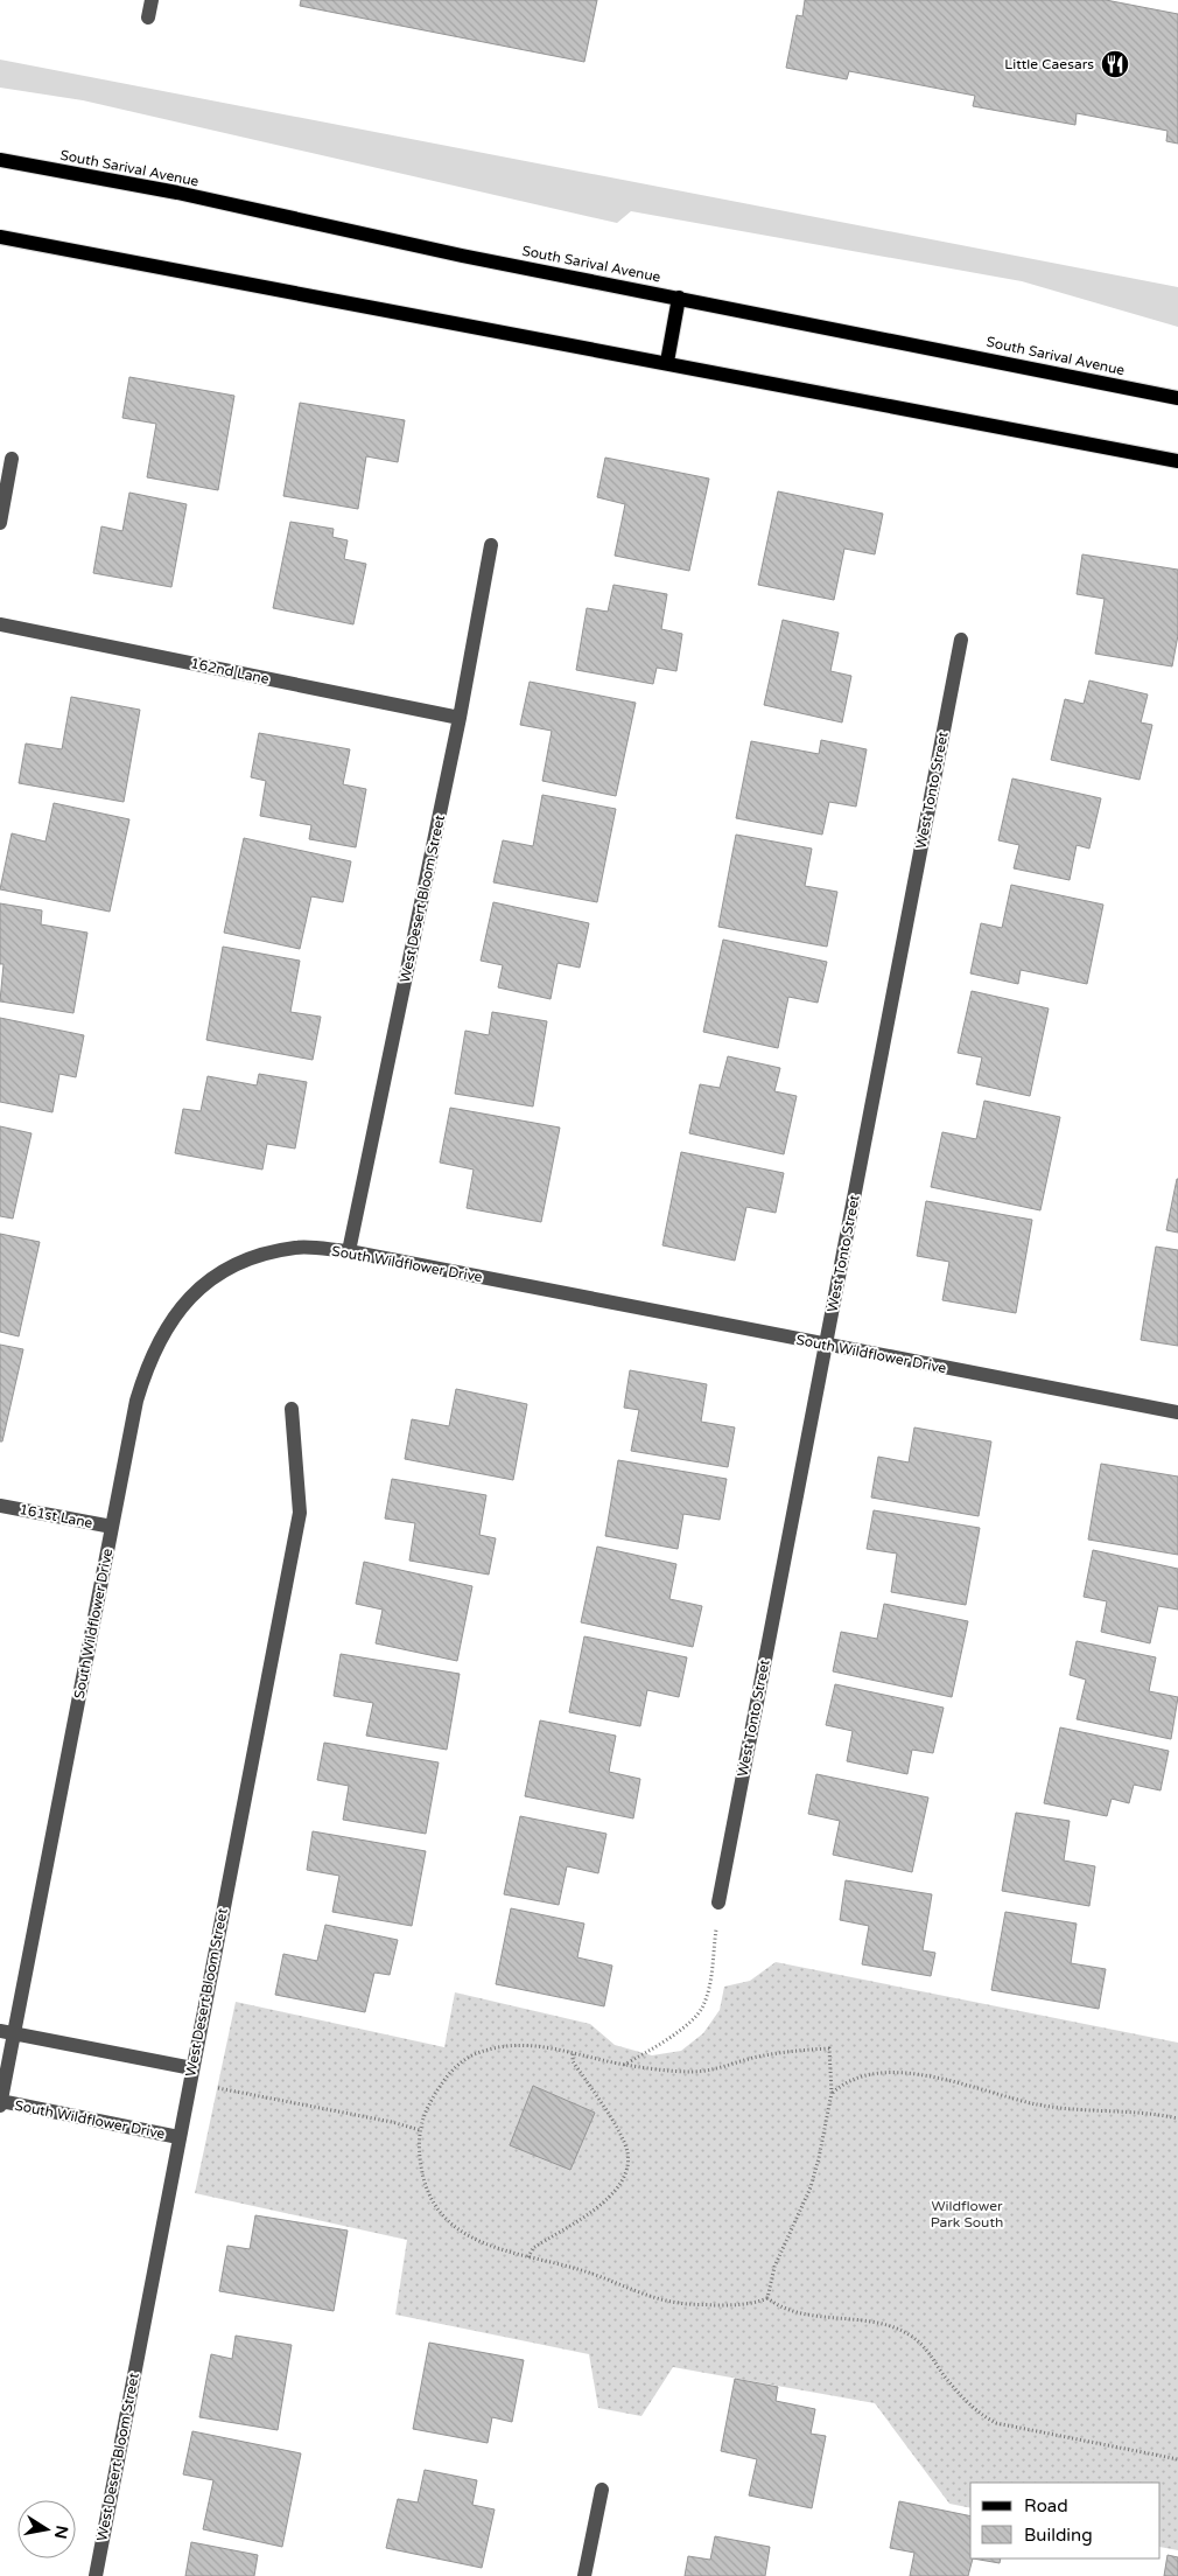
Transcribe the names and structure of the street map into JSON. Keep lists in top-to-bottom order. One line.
{"streets":{"main road":["South Sarival Avenue"],"street":["162nd Lane","West Tonto Street","West Desert Bloom Street","South Wildflower Drive","161st Lane"]},"crossings":[["162nd Lane","West Desert Bloom Street"],["West Tonto Street","South Wildflower Drive"],["West Desert Bloom Street","South Wildflower Drive"],["South Wildflower Drive","161st Lane"]],"parks":["Wildflower Park South"],"places":{"restaurant":["Little Caesars"]},"legend":["Road","Building"],"north":"right"}
